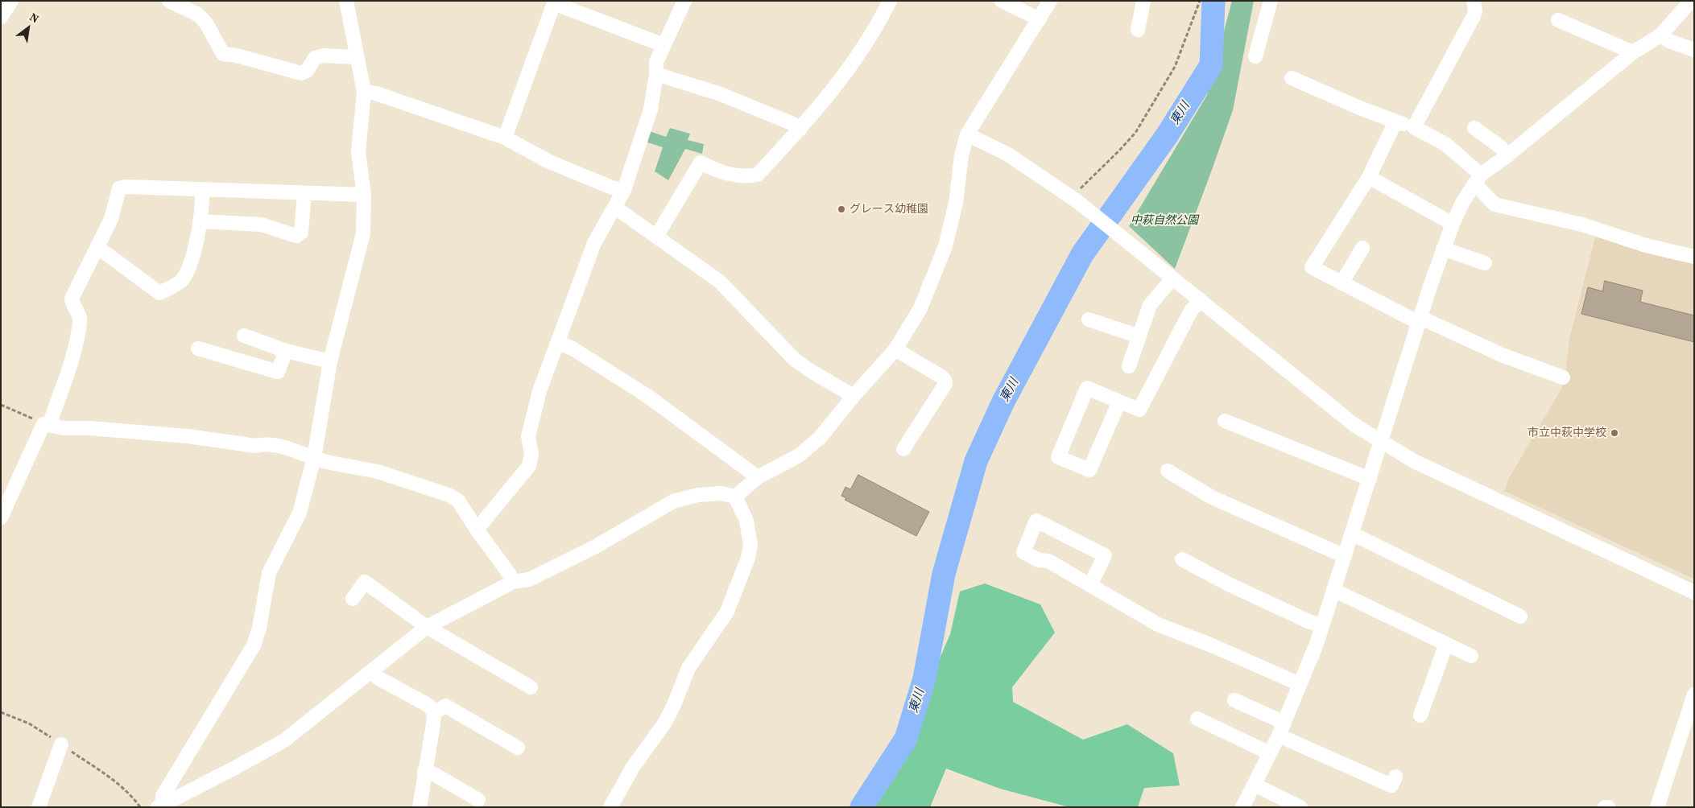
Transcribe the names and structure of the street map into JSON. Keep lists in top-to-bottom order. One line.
{"water":["東川"],"parks":["中萩自然公園"],"places":["グレース幼稚園","市立中萩中学校"],"north":"top right"}
